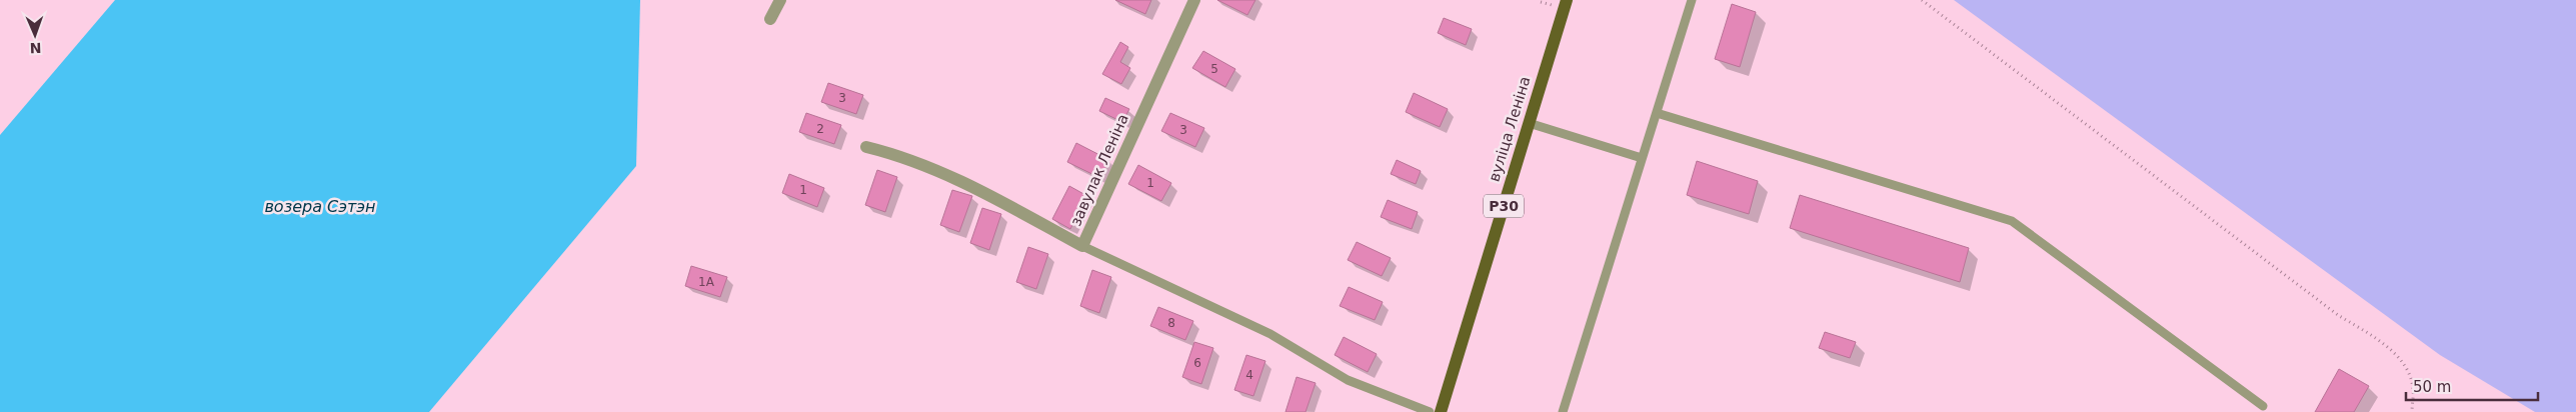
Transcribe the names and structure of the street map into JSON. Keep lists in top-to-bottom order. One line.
{"streets":{"main road":["вуліца Леніна","Р30"],"street":["завулак Леніна"]},"water":["возера Сэтэн"],"house_numbers":["5","3","2","3","1","1","1А","8","6","4"],"scale_bar":"50 m","north":"bottom"}
